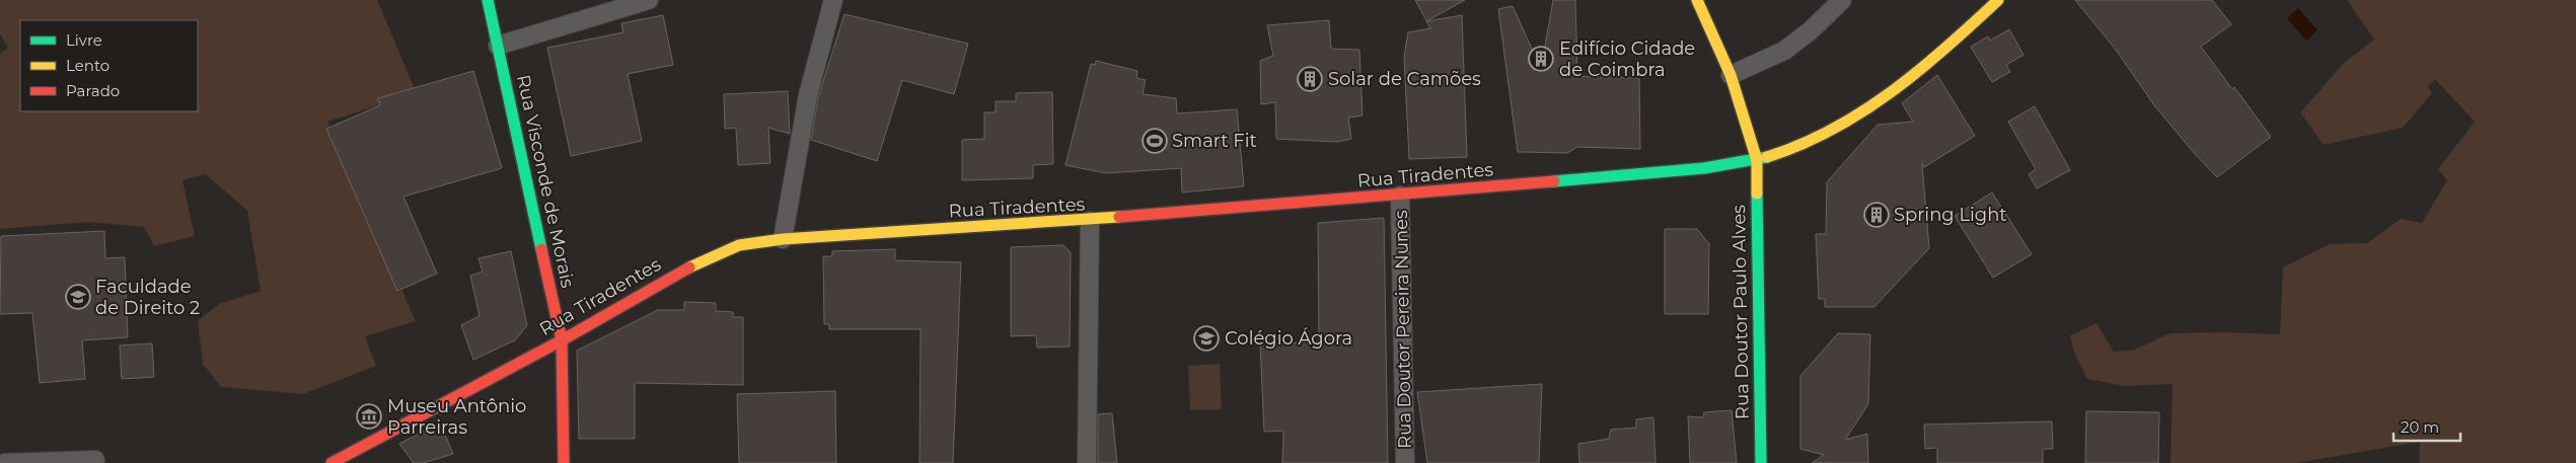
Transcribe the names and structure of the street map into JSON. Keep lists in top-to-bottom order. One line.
{"streets":{"street":["Rua Tiradentes","Rua Visconde de Morais","Rua Doutor Paulo Alves","Rua Doutor Pereira Nunes"]},"crossings":[["Rua Tiradentes","Rua Visconde de Morais"],["Rua Tiradentes","Rua Doutor Paulo Alves"],["Rua Tiradentes","Rua Doutor Pereira Nunes"]],"places":{"building":["Edifício Cidade de Coimbra","Solar de Camões","Spring Light"],"sports":["Smart Fit"],"school or university":["Faculdade de Direito 2","Colégio Ágora"],"museum":["Museu Antônio Parreiras"]},"legend":["Livre","Lento","Parado"],"scale_bar":"20 m"}
